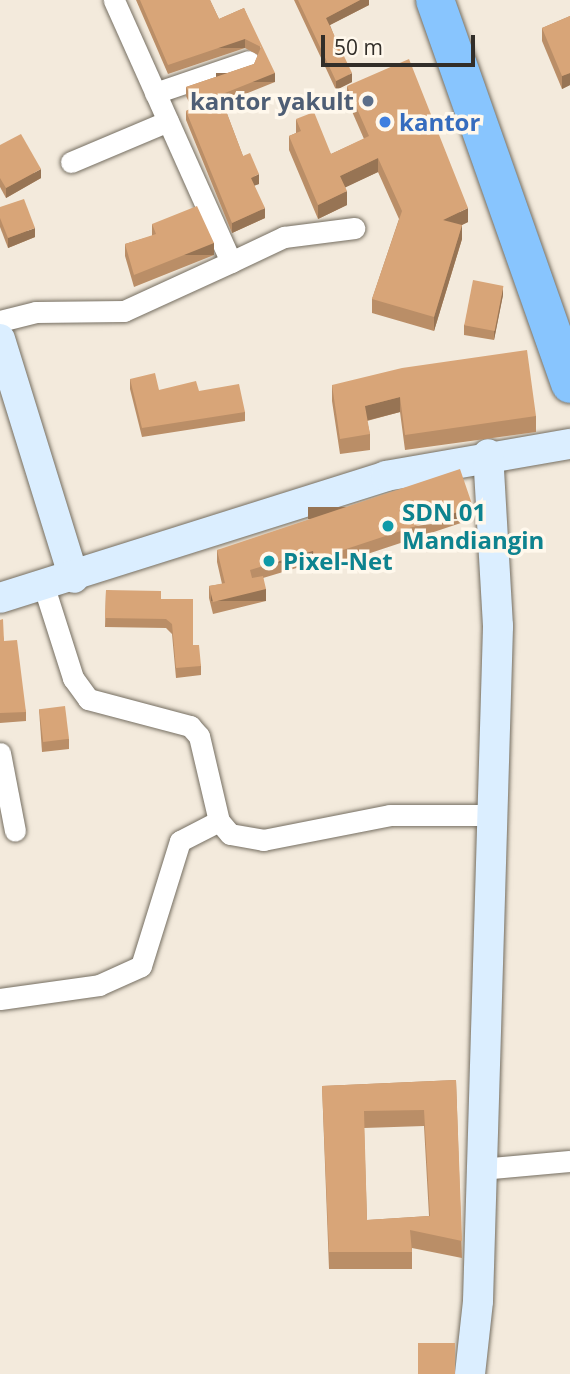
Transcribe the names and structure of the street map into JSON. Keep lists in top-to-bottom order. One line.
{"places":["kantor yakult","kantor","SDN 01 Mandiangin","Pixel-Net"],"scale_bar":"50 m"}
